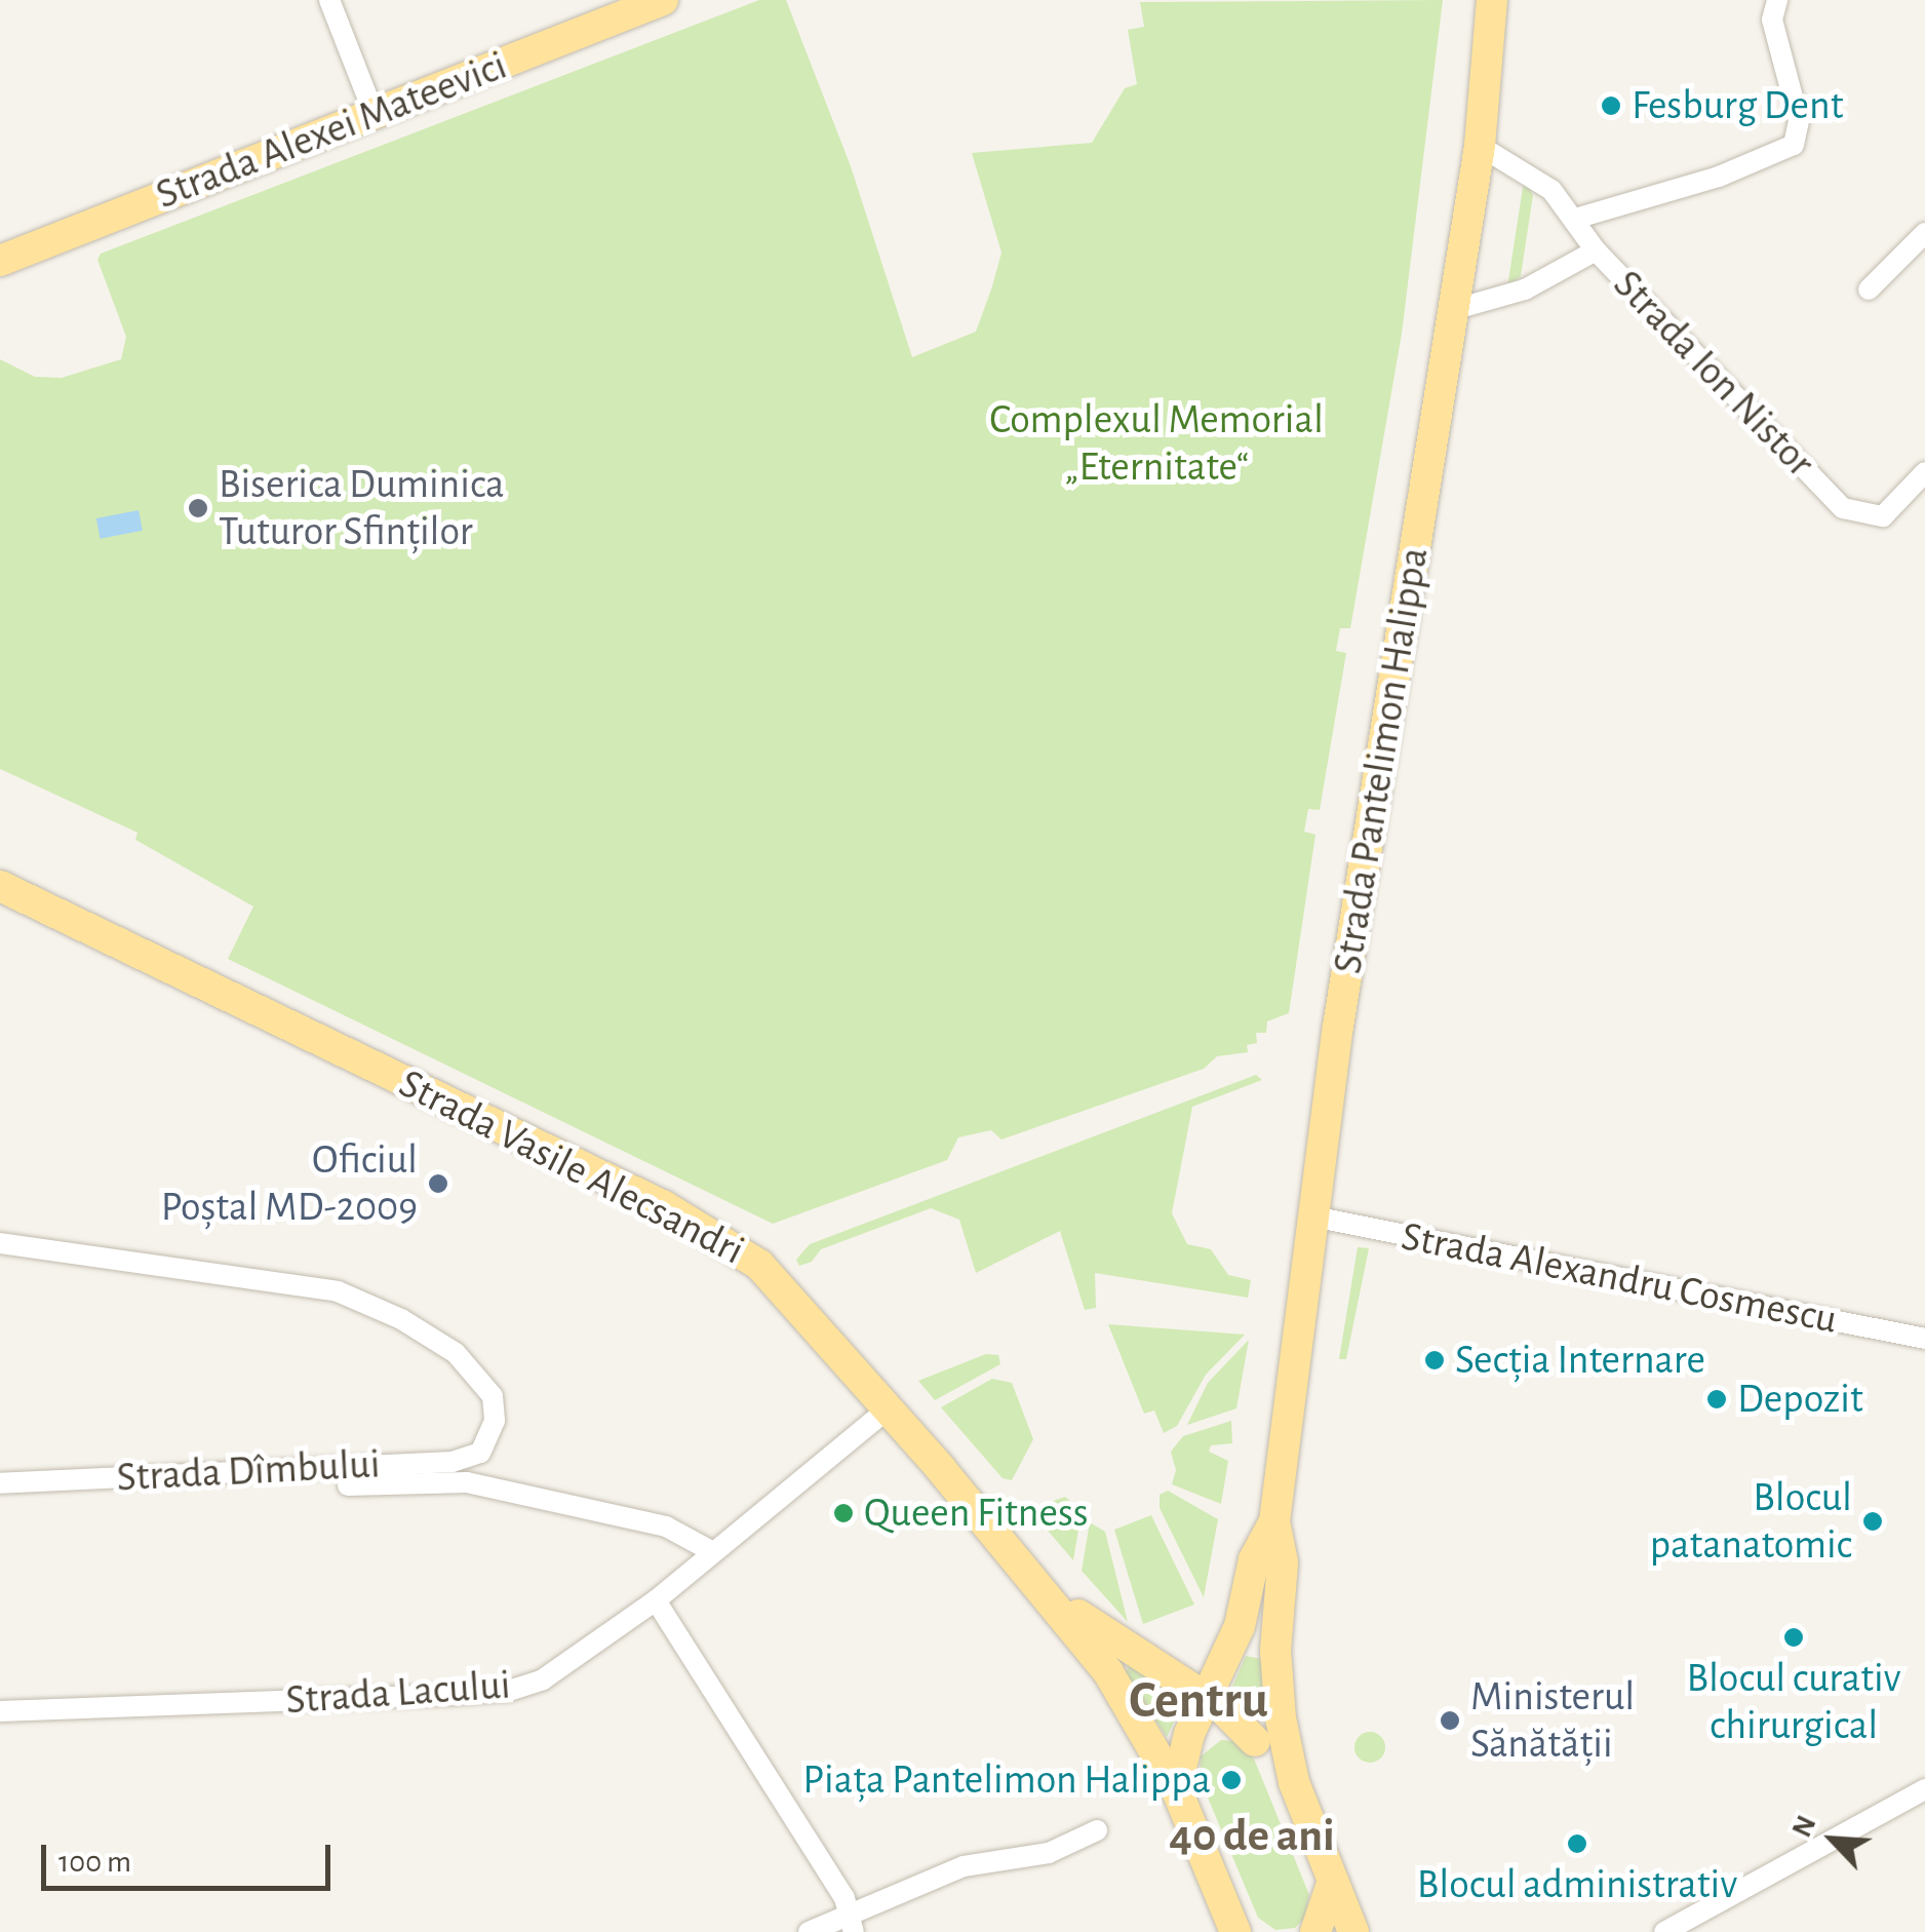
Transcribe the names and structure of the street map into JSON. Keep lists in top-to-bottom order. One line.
{"streets":{"main road":["Strada Alexei Mateevici","Strada Pantelimon Halippa","Strada Vasile Alecsandri"],"street":["Strada Ion Nistor","Strada Alexandru Cosmescu","Strada Dîmbului","Strada Lacului"]},"crossings":[["Strada Ion Nistor","Strada Pantelimon Halippa"],["Strada Pantelimon Halippa","Strada Alexandru Cosmescu"],["Strada Vasile Alecsandri","Strada Lacului"]],"districts":["Centru","40 de ani"],"parks":["Complexul Memorial „Eternitate“"],"places":["Fesburg Dent","Biserica Duminica Tuturor Sfinților","Oficiul Poștal MD-2009","Secția Internare","Depozit","Queen Fitness","Blocul patanatomic","Blocul curativ chirurgical","Ministerul Sănătății","Piața Pantelimon Halippa","Blocul administrativ"],"scale_bar":"100 m","north":"top left"}
